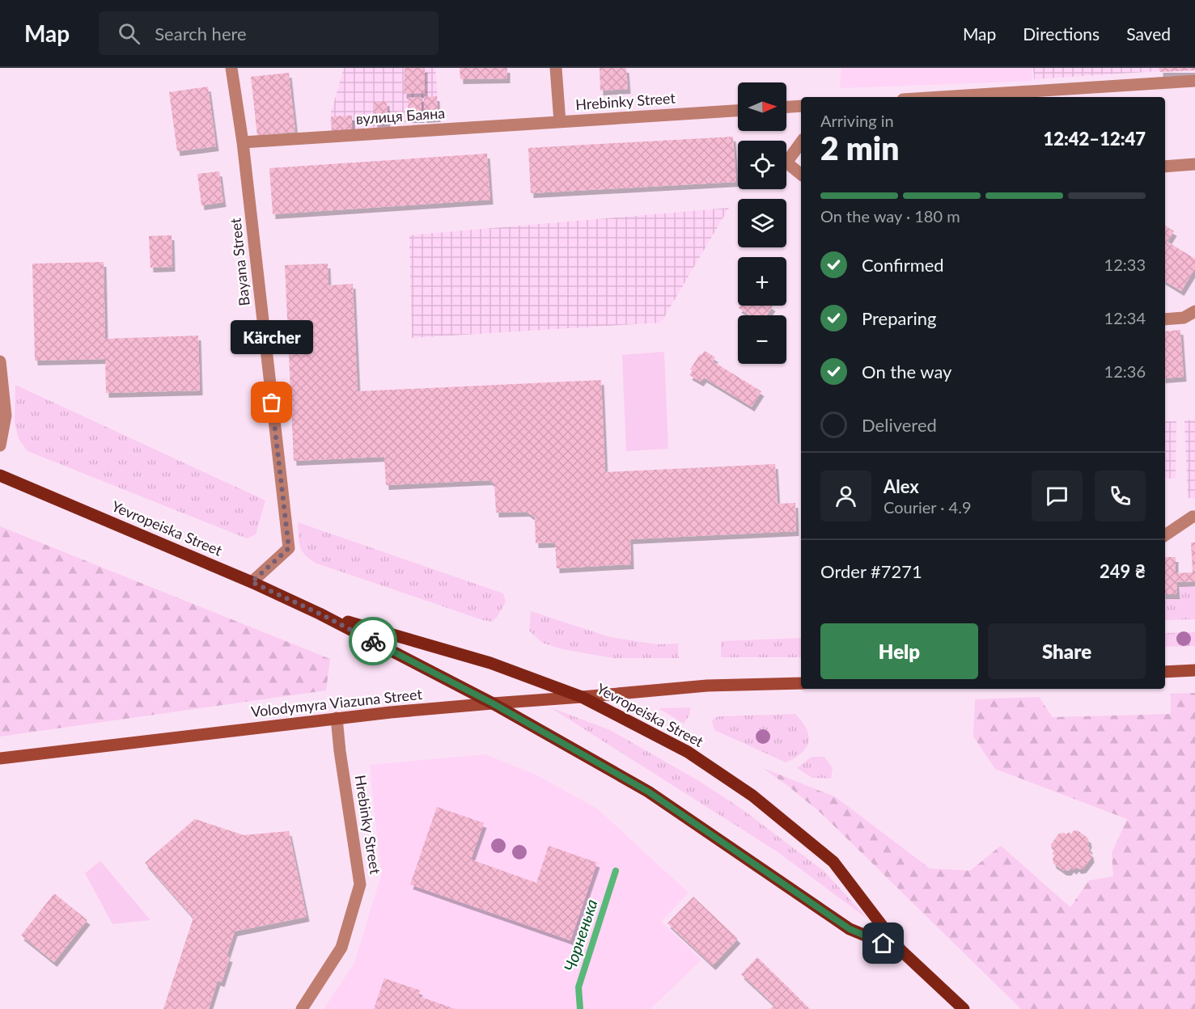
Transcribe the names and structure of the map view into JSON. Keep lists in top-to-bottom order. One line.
{"streets":{"main road":["Yevropeiska Street","Volodymyra Viazuna Street"],"street":["Hrebinky Street","вулиця Баяна","Bayana Street"]},"crossings":[["Hrebinky Street","вулиця Баяна"],["Hrebinky Street","Volodymyra Viazuna Street"],["вулиця Баяна","Bayana Street"],["Bayana Street","Yevropeiska Street"],["Yevropeiska Street","Volodymyra Viazuna Street"]],"water":["Чорненька"],"places":["Kärcher"],"north":"right","page":{"header":"Map","search":"Search here","nav":["Map","Directions","Saved"],"map_buttons":["+","−"],"heading":["2 min","Arriving in","12:42–12:47"],"panel":["Alex","Courier · 4.9","Order #7271","249 ₴"],"bar":"On the way · 180 m","list":[["Confirmed","12:33"],["Preparing","12:34"],["On the way","12:36"],"Delivered"],"bubble":"Kärcher","buttons":["Help","Share"]}}
